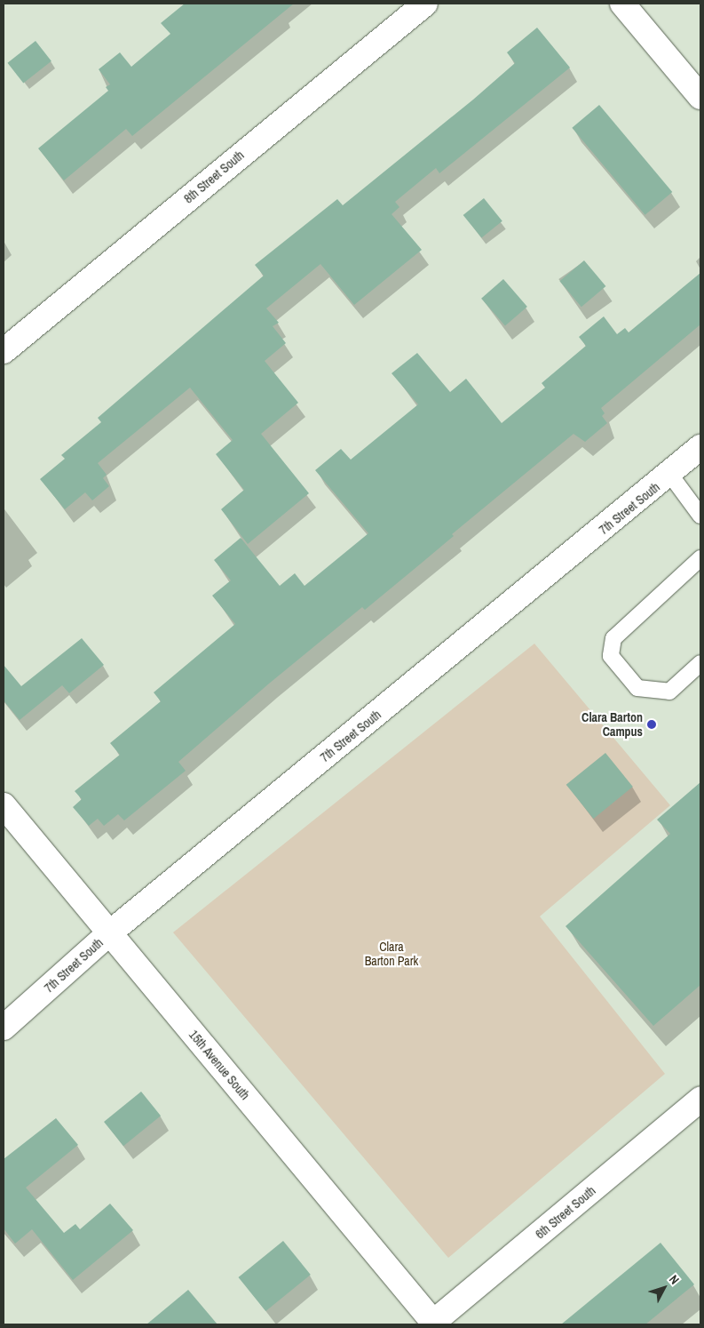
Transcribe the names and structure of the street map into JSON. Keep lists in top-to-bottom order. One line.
{"streets":{"street":["8th Street South","7th Street South","15th Avenue South","6th Street South"]},"crossings":[["7th Street South","15th Avenue South"],["15th Avenue South","6th Street South"]],"parks":["Clara Barton Park"],"places":["Clara Barton Campus"],"north":"top right"}
